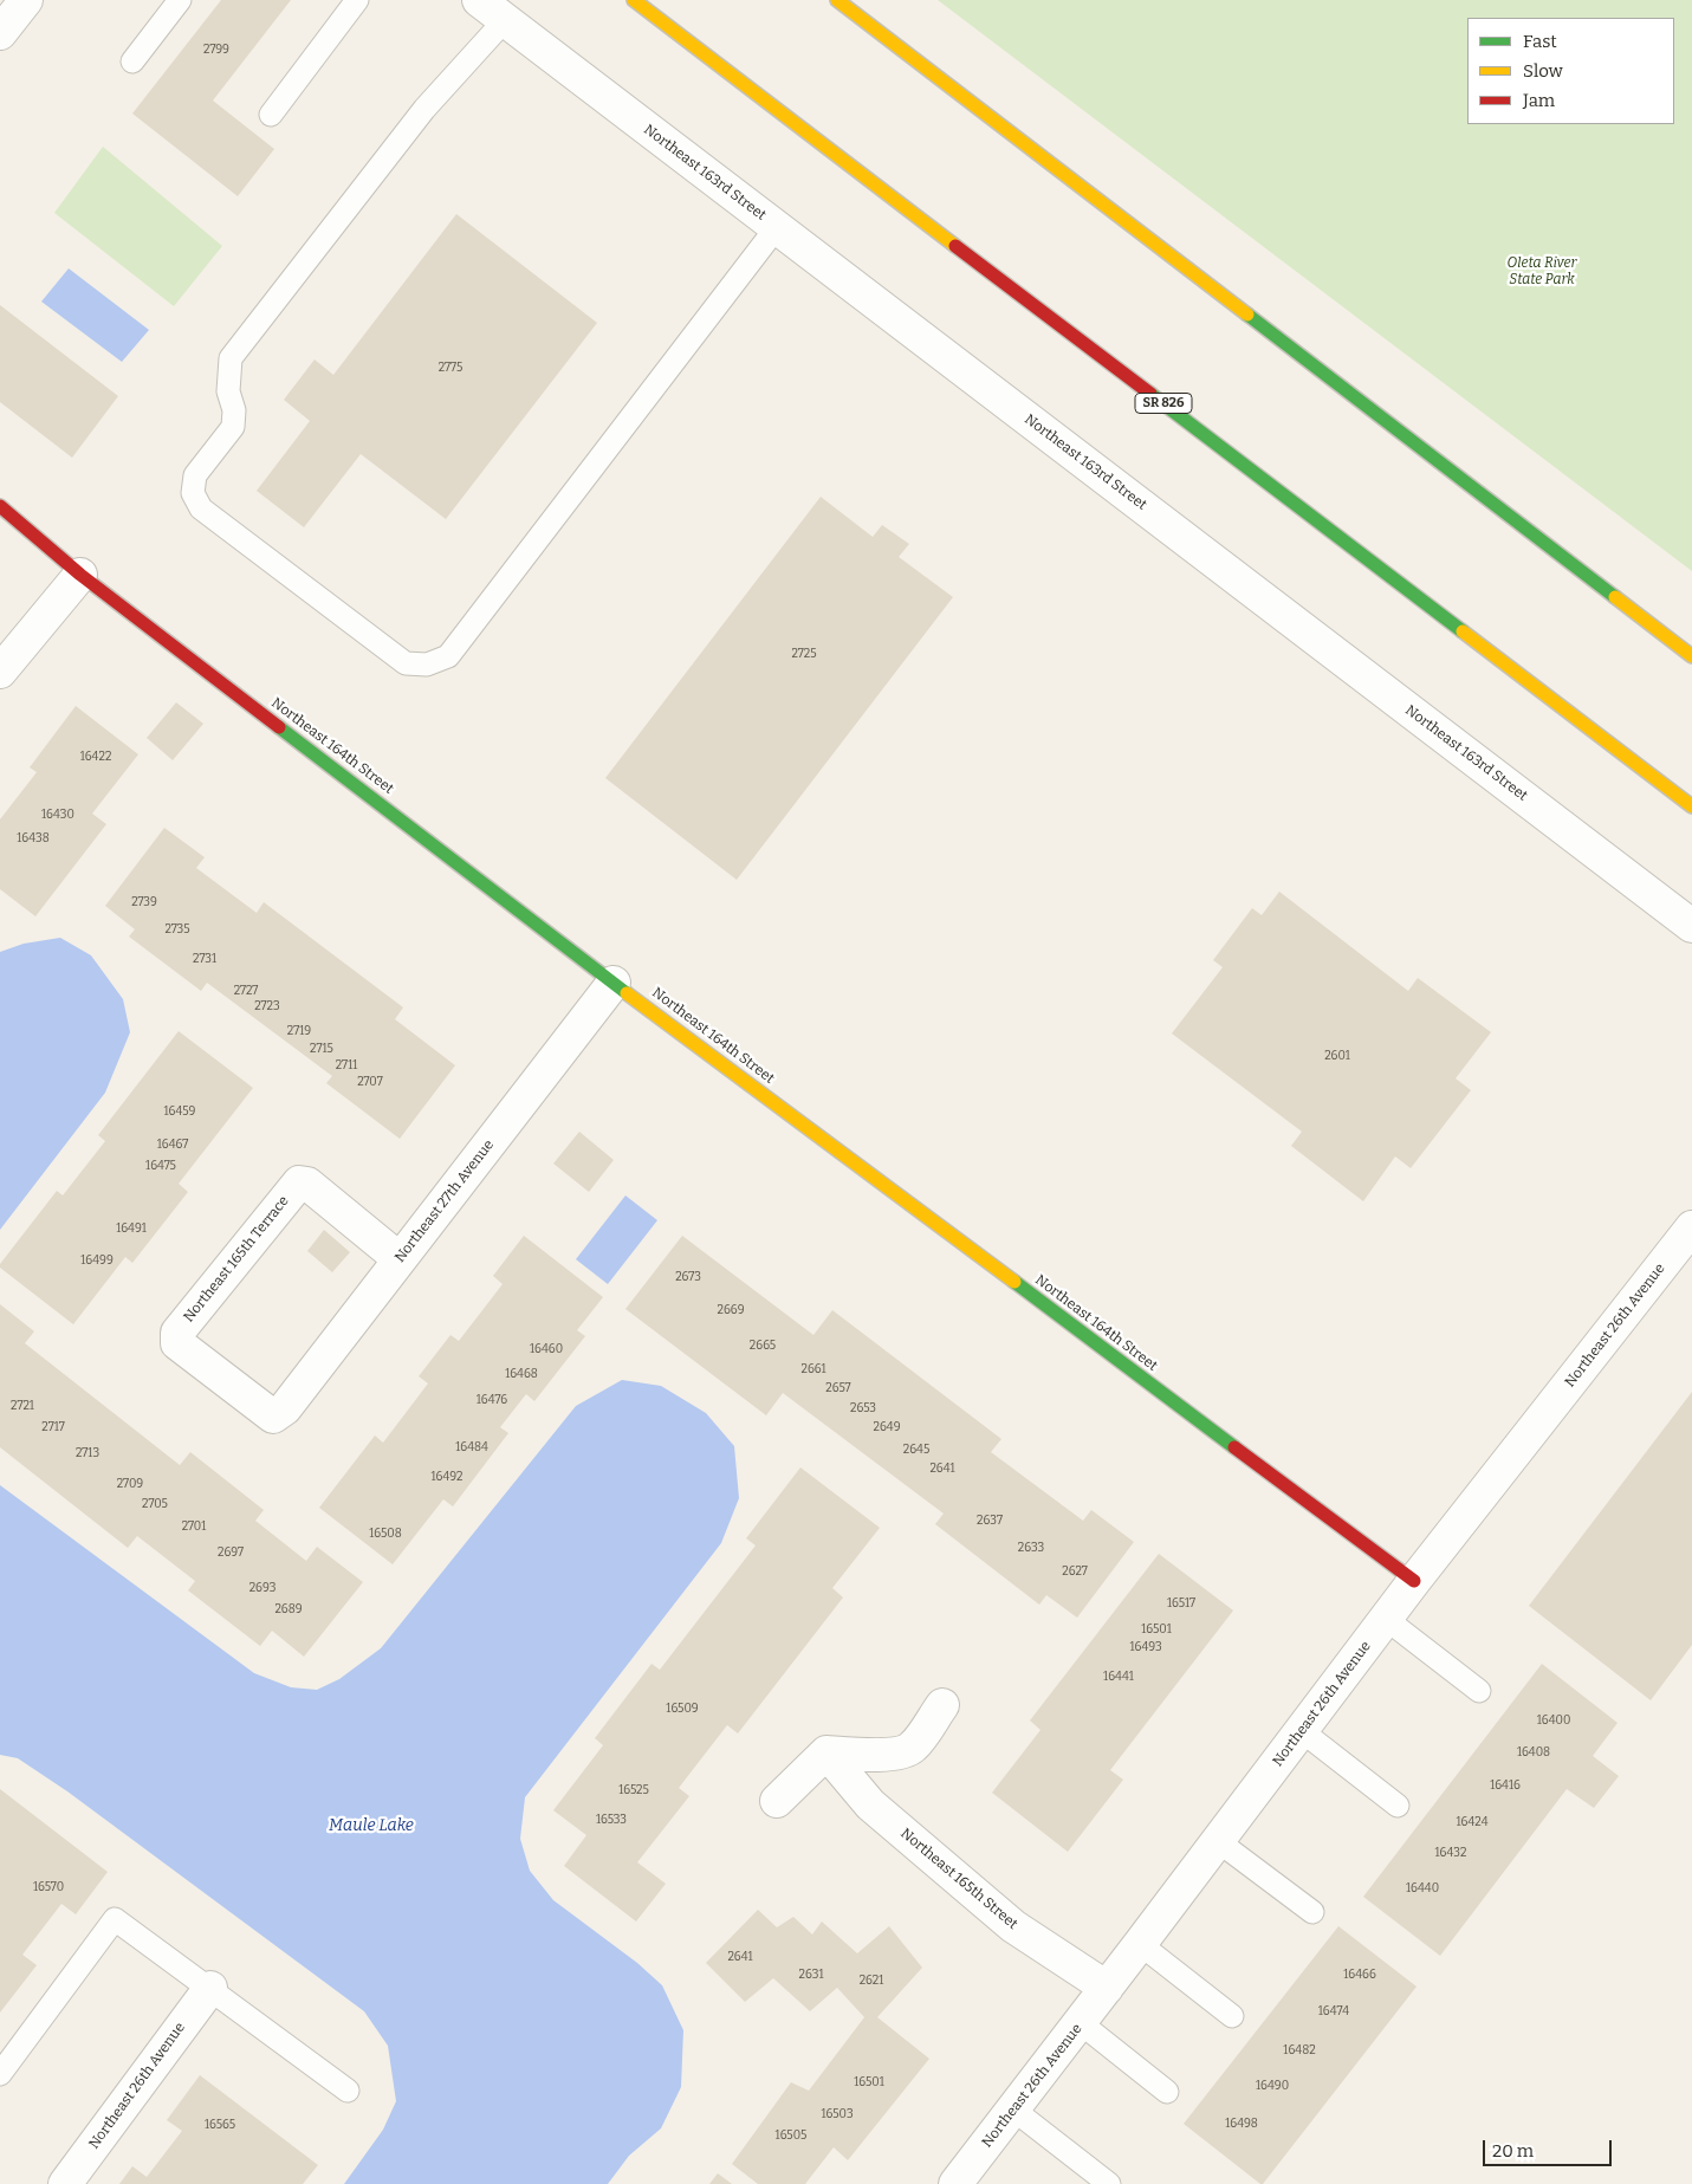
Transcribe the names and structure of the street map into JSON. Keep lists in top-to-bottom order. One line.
{"streets":{"main road":["SR 826","Northeast 164th Street"],"street":["Northeast 163rd Street","Northeast 27th Avenue","Northeast 165th Terrace","Northeast 26th Avenue","Northeast 165th Street"]},"crossings":[["Northeast 164th Street","Northeast 27th Avenue"],["Northeast 164th Street","Northeast 26th Avenue"],["Northeast 27th Avenue","Northeast 165th Terrace"],["Northeast 26th Avenue","Northeast 165th Street"]],"water":["Maule Lake"],"parks":["Oleta River State Park"],"house_numbers":["2799","2775","2725","16422","16430","16438","2739","2735","2731","2727","2723","2719","2715","2601","2711","2707","16459","16467","16475","16491","16499","2673","2669","2665","16460","2661","16468","2657","16476","2721","2653","2717","2649","16484","2645","2713","2641","16492","2709","2705","2637","2701","16508","2633","2697","2627","2693","16517","2689","16501","16493","16441","16509","16400","16408","16416","16525","16533","16424","16432","16570","16440","2641","2631","16466","2621","16474","16482","16501","16490","16503","16498","16565","16505"],"legend":["Fast","Slow","Jam"],"scale_bar":"20 m"}
